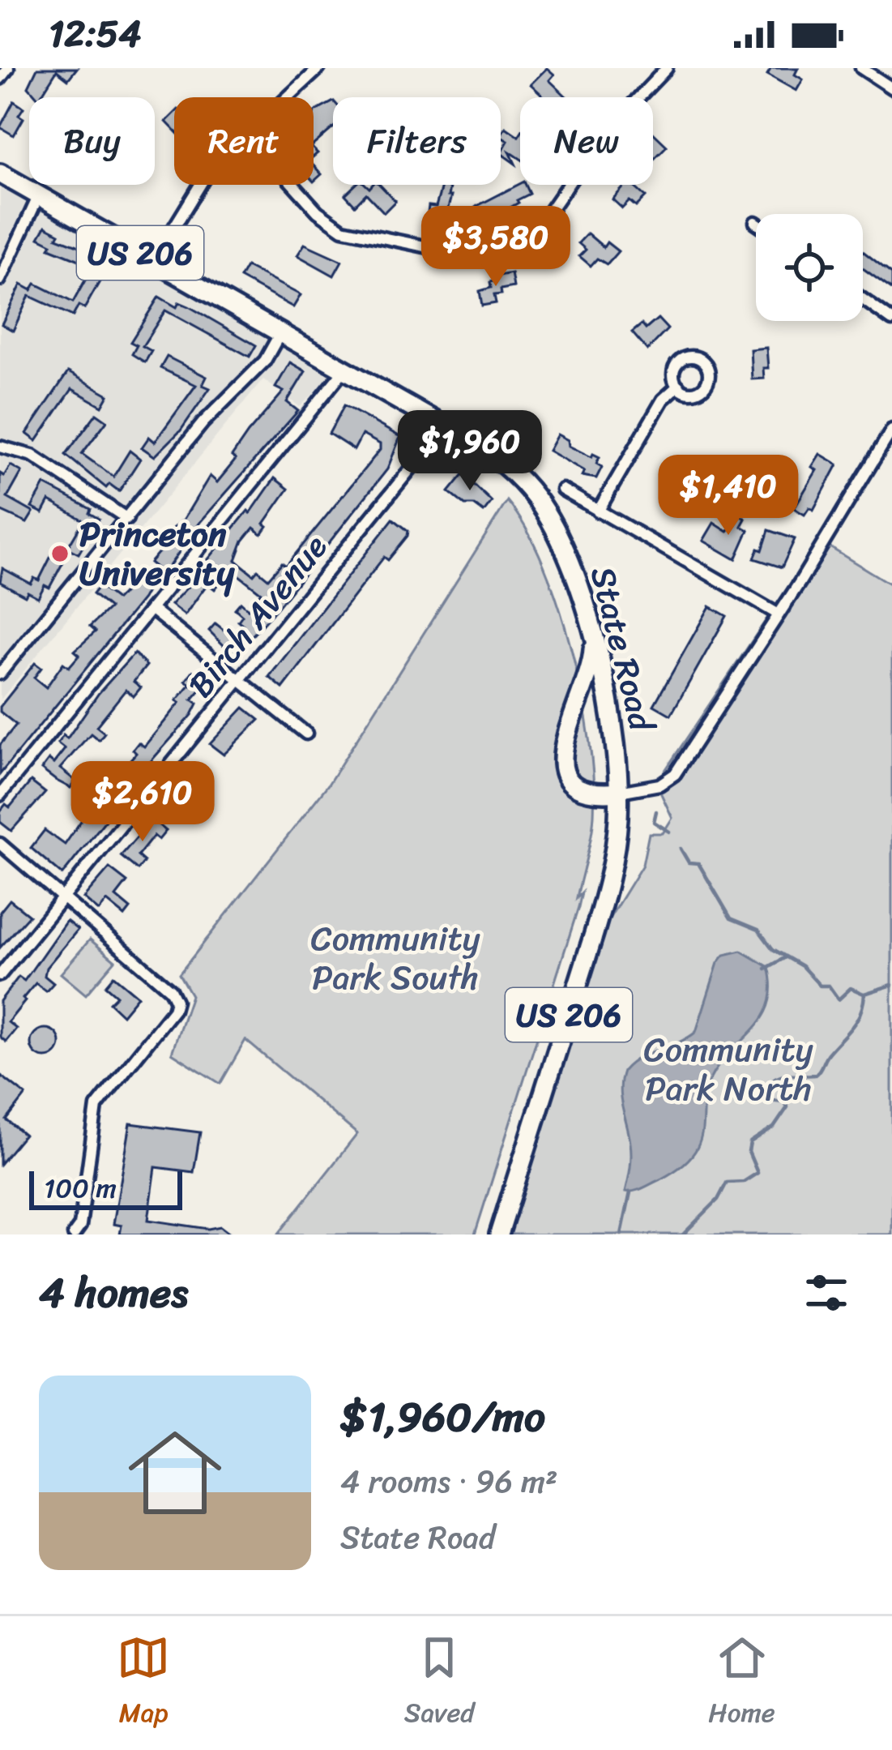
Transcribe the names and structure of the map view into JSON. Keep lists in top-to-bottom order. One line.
{"streets":{"highway":["US 206","State Road"],"street":["Birch Avenue"]},"crossings":[["US 206","Birch Avenue"],["US 206","State Road"],["Birch Avenue","State Road"]],"parks":["Community Park South","Community Park North"],"places":["Princeton University"],"scale_bar":"100 m","page":{"status":"12:54","chip":["Buy","Rent","Filters","New"],"price":["$3,580","$1,960","$1,410","$2,610"],"scale":"100 m","heading":"4 homes","list":[{"name":"$1,960/mo","note":"4 rooms · 96 m² · State Road"}],"tabs":["Map","Saved","Home"]}}
